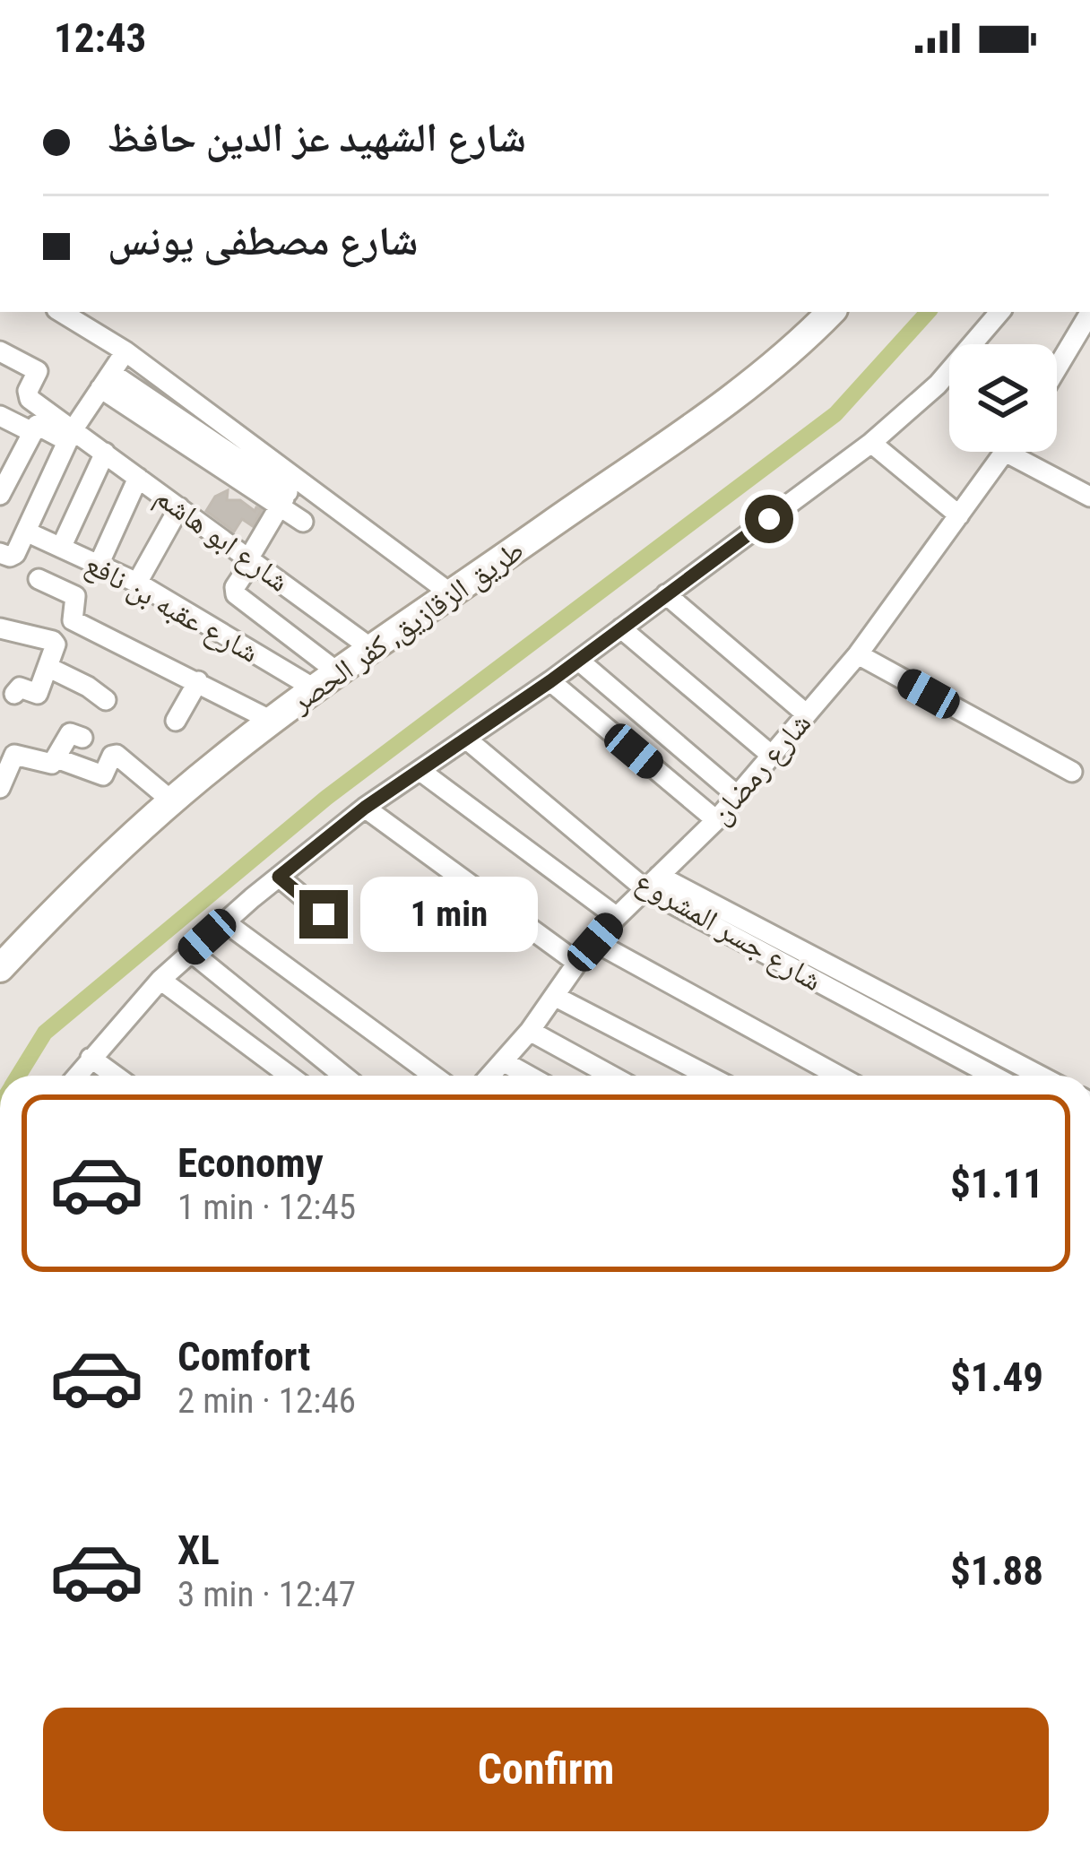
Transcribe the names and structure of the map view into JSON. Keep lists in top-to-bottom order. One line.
{"streets":{"main road":["طريق الزقازيق, كفر الحصر"],"street":["شارع ابو هاشم","شارع عقبه بن نافع","شارع رمضان","شارع جسر المشروع"]},"crossings":[["شارع ابو هاشم","طريق الزقازيق, كفر الحصر"],["شارع عقبه بن نافع","طريق الزقازيق, كفر الحصر"],["شارع رمضان","شارع جسر المشروع"]],"page":{"status":"12:43","banner":["شارع الشهيد عز الدين حافظ","شارع مصطفى يونس"],"bubble":"1 min","list":[{"name":"Economy","note":"1 min · 12:45","value":"$1.11"},{"name":"Comfort","note":"2 min · 12:46","value":"$1.49"},{"name":"XL","note":"3 min · 12:47","value":"$1.88"}],"buttons":"Confirm"}}
